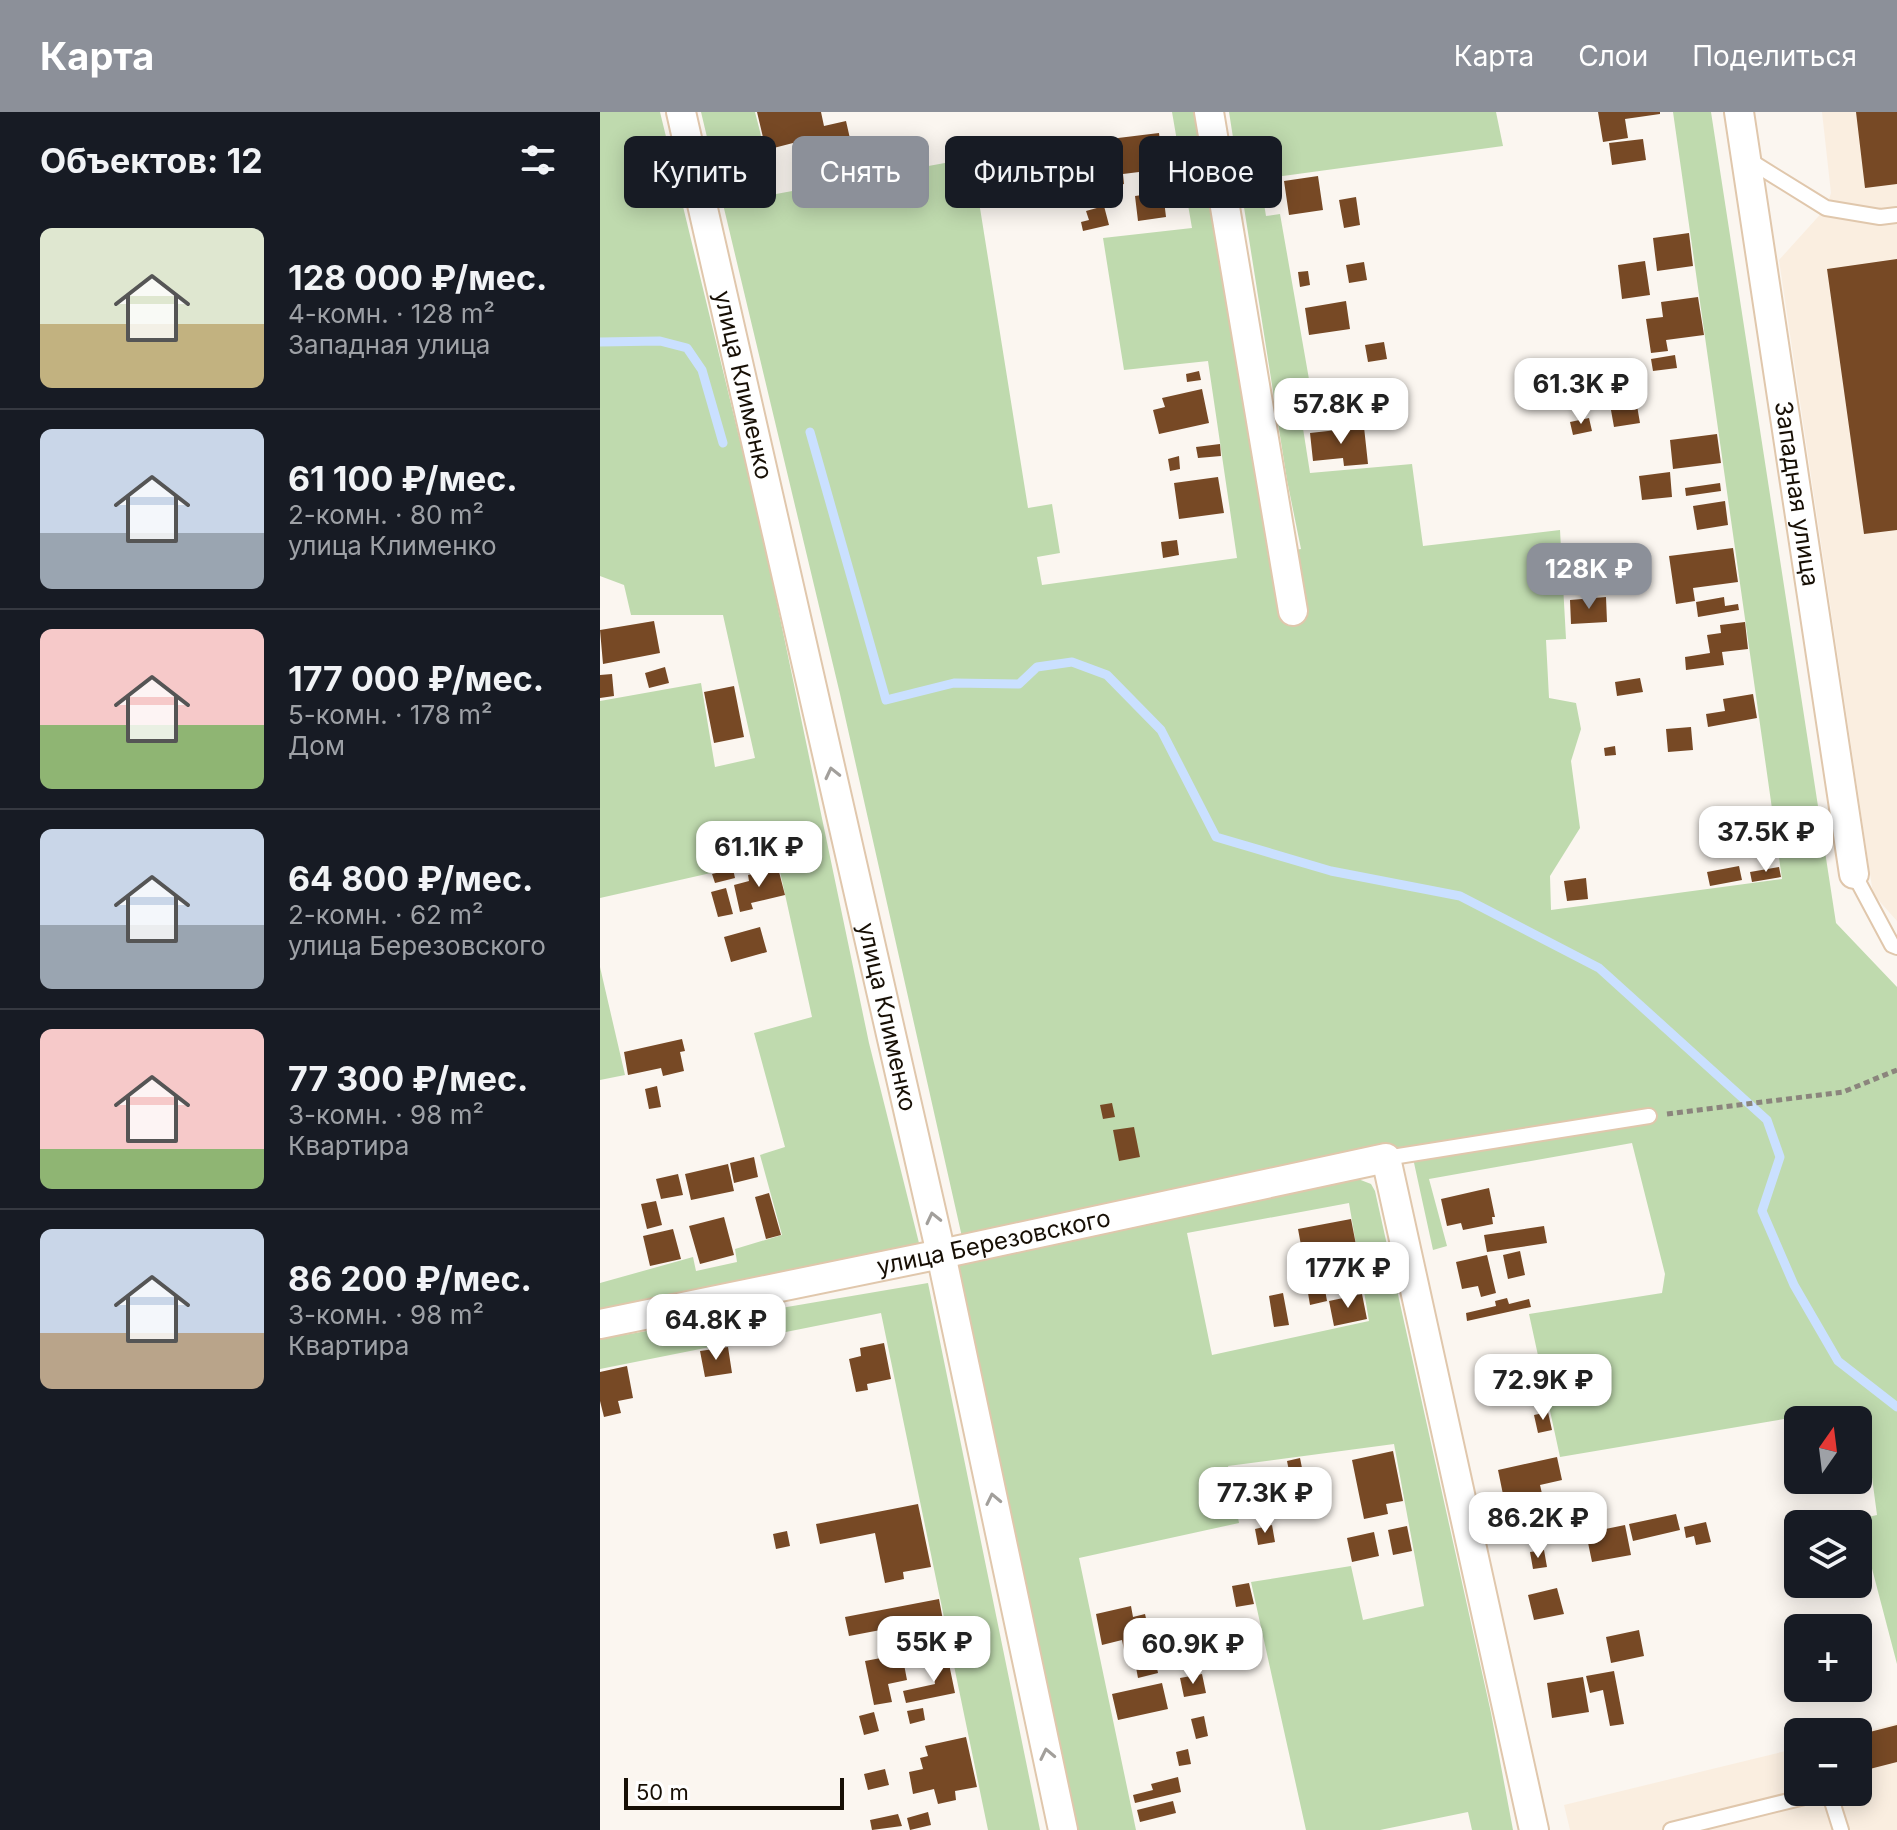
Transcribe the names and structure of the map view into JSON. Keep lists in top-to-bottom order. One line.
{"streets":{"street":["улица Клименко","Западная улица","улица Березовского"]},"crossings":[["улица Клименко","улица Березовского"]],"one_way":["улица Клименко"],"scale_bar":"50 m","north":"top","page":{"header":"Карта","nav":["Карта","Слои","Поделиться"],"heading":"Объектов: 12","chip":["Купить","Снять","Фильтры","Новое"],"list":[{"name":"128 000 ₽/мес.","note":"4-комн. · 128 m² · Западная улица"},{"name":"61 100 ₽/мес.","note":"2-комн. · 80 m² · улица Клименко"},{"name":"177 000 ₽/мес.","note":"5-комн. · 178 m² · Дом"},{"name":"64 800 ₽/мес.","note":"2-комн. · 62 m² · улица Березовского"},{"name":"77 300 ₽/мес.","note":"3-комн. · 98 m² · Квартира"},{"name":"86 200 ₽/мес.","note":"3-комн. · 98 m² · Квартира"}],"price":["61.3K ₽","57.8K ₽","128K ₽","37.5K ₽","61.1K ₽","177K ₽","64.8K ₽","72.9K ₽","77.3K ₽","86.2K ₽","55K ₽","60.9K ₽"],"map_buttons":["+","−"],"scale":"50 m"}}
